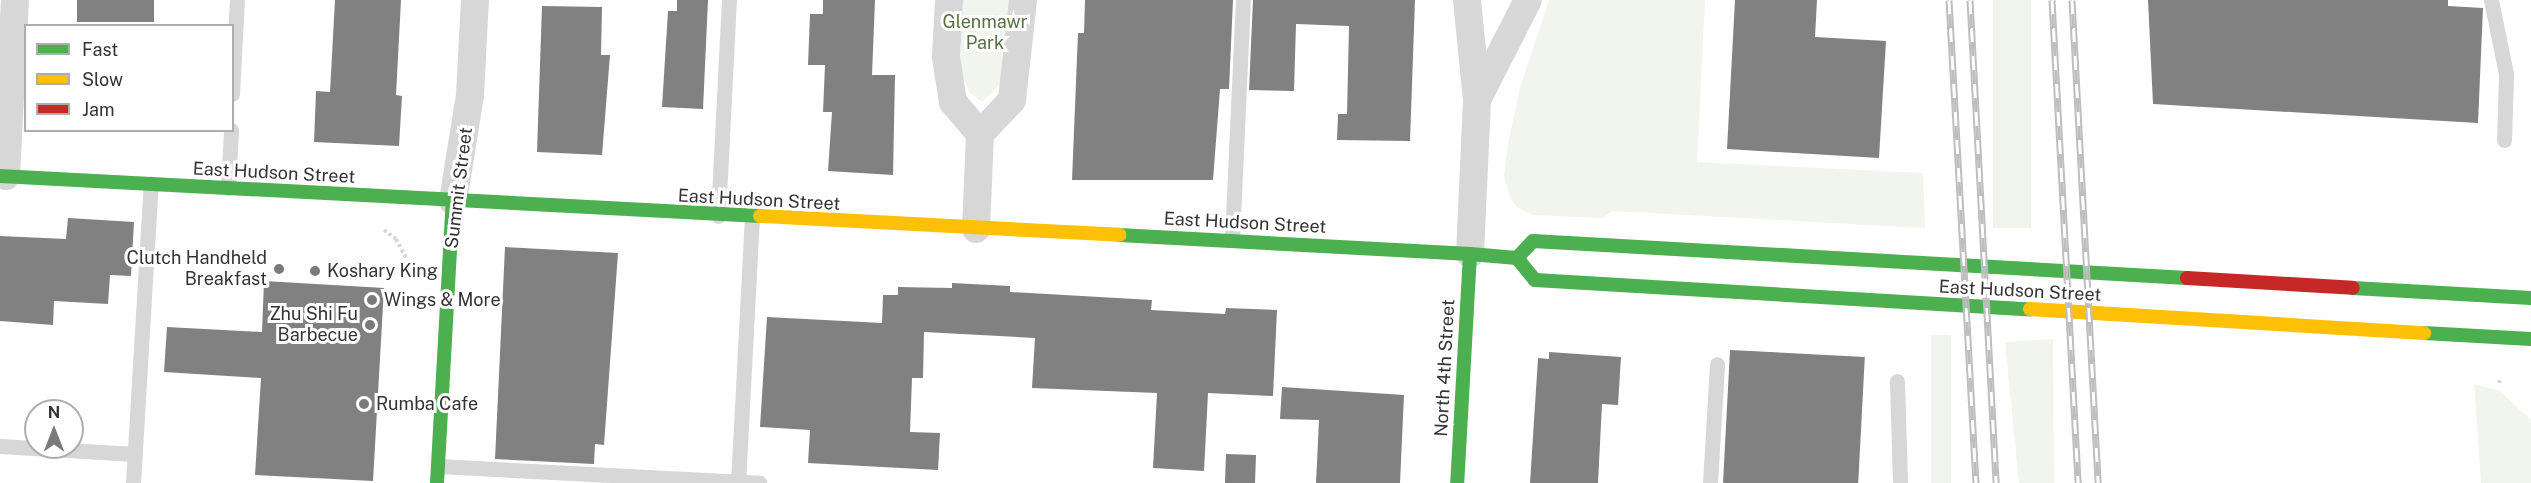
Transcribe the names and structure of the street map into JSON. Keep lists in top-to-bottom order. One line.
{"streets":{"main road":["East Hudson Street","Summit Street","North 4th Street"]},"crossings":[["East Hudson Street","Summit Street"],["East Hudson Street","North 4th Street"]],"parks":["Glenmawr Park"],"places":["Clutch Handheld Breakfast","Koshary King","Wings & More","Zhu Shi Fu Barbecue","Rumba Cafe"],"legend":["Fast","Slow","Jam"],"north":"top"}
